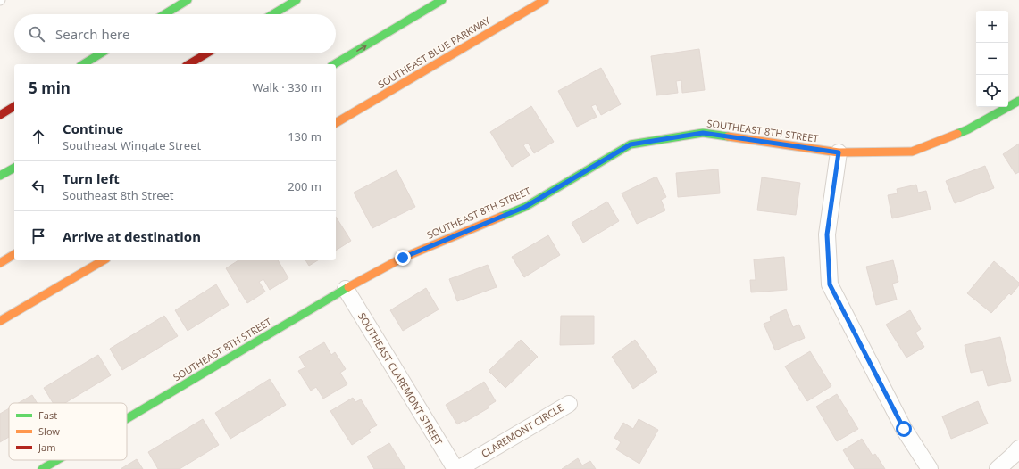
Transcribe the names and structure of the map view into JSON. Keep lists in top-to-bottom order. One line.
{"streets":{"main road":["SOUTHEAST BLUE PARKWAY","SOUTHEAST 8TH STREET"],"street":["SOUTHEAST CLAREMONT STREET","CLAREMONT CIRCLE"]},"crossings":[["SOUTHEAST 8TH STREET","SOUTHEAST CLAREMONT STREET"],["SOUTHEAST CLAREMONT STREET","CLAREMONT CIRCLE"]],"legend":["Fast","Slow","Jam"],"page":{"map_buttons":["+","−"],"search":"Search here","heading":["5 min","Walk · 330 m"],"list":[["Continue","Southeast Wingate Street","130 m"],["Turn left","Southeast 8th Street","200 m"],"Arrive at destination"]}}
